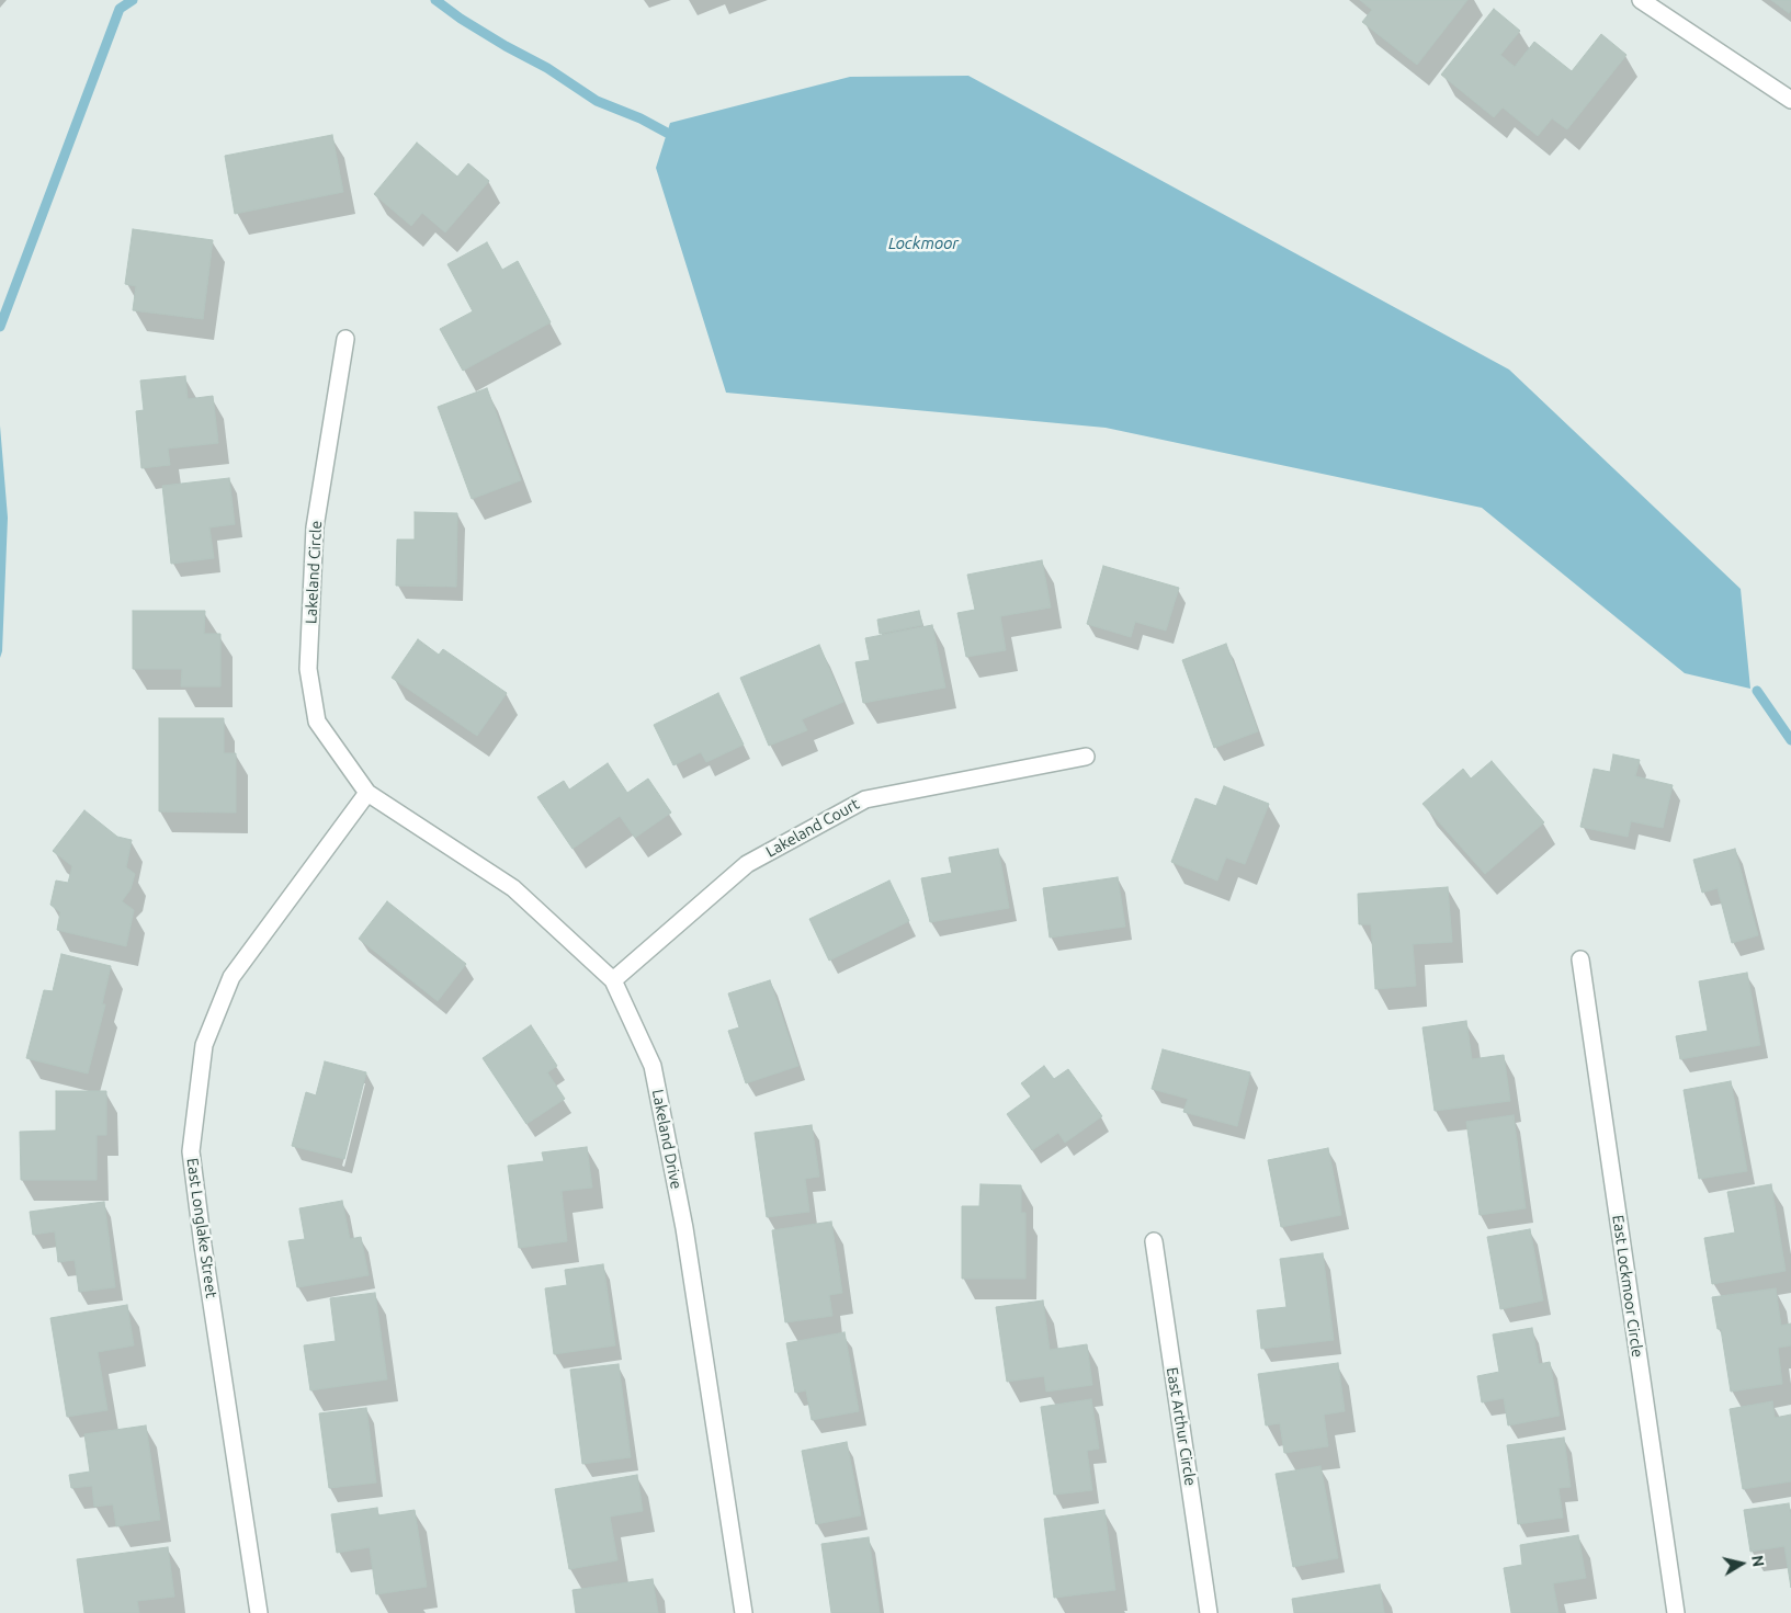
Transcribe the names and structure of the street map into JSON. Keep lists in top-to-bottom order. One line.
{"streets":{"street":["Lakeland Circle","Lakeland Court","Lakeland Drive","East Longlake Street","East Lockmoor Circle","East Arthur Circle"]},"crossings":[["Lakeland Circle","Lakeland Drive"],["Lakeland Circle","East Longlake Street"],["Lakeland Court","Lakeland Drive"],["Lakeland Drive","East Longlake Street"]],"water":["Lockmoor"],"north":"right"}
